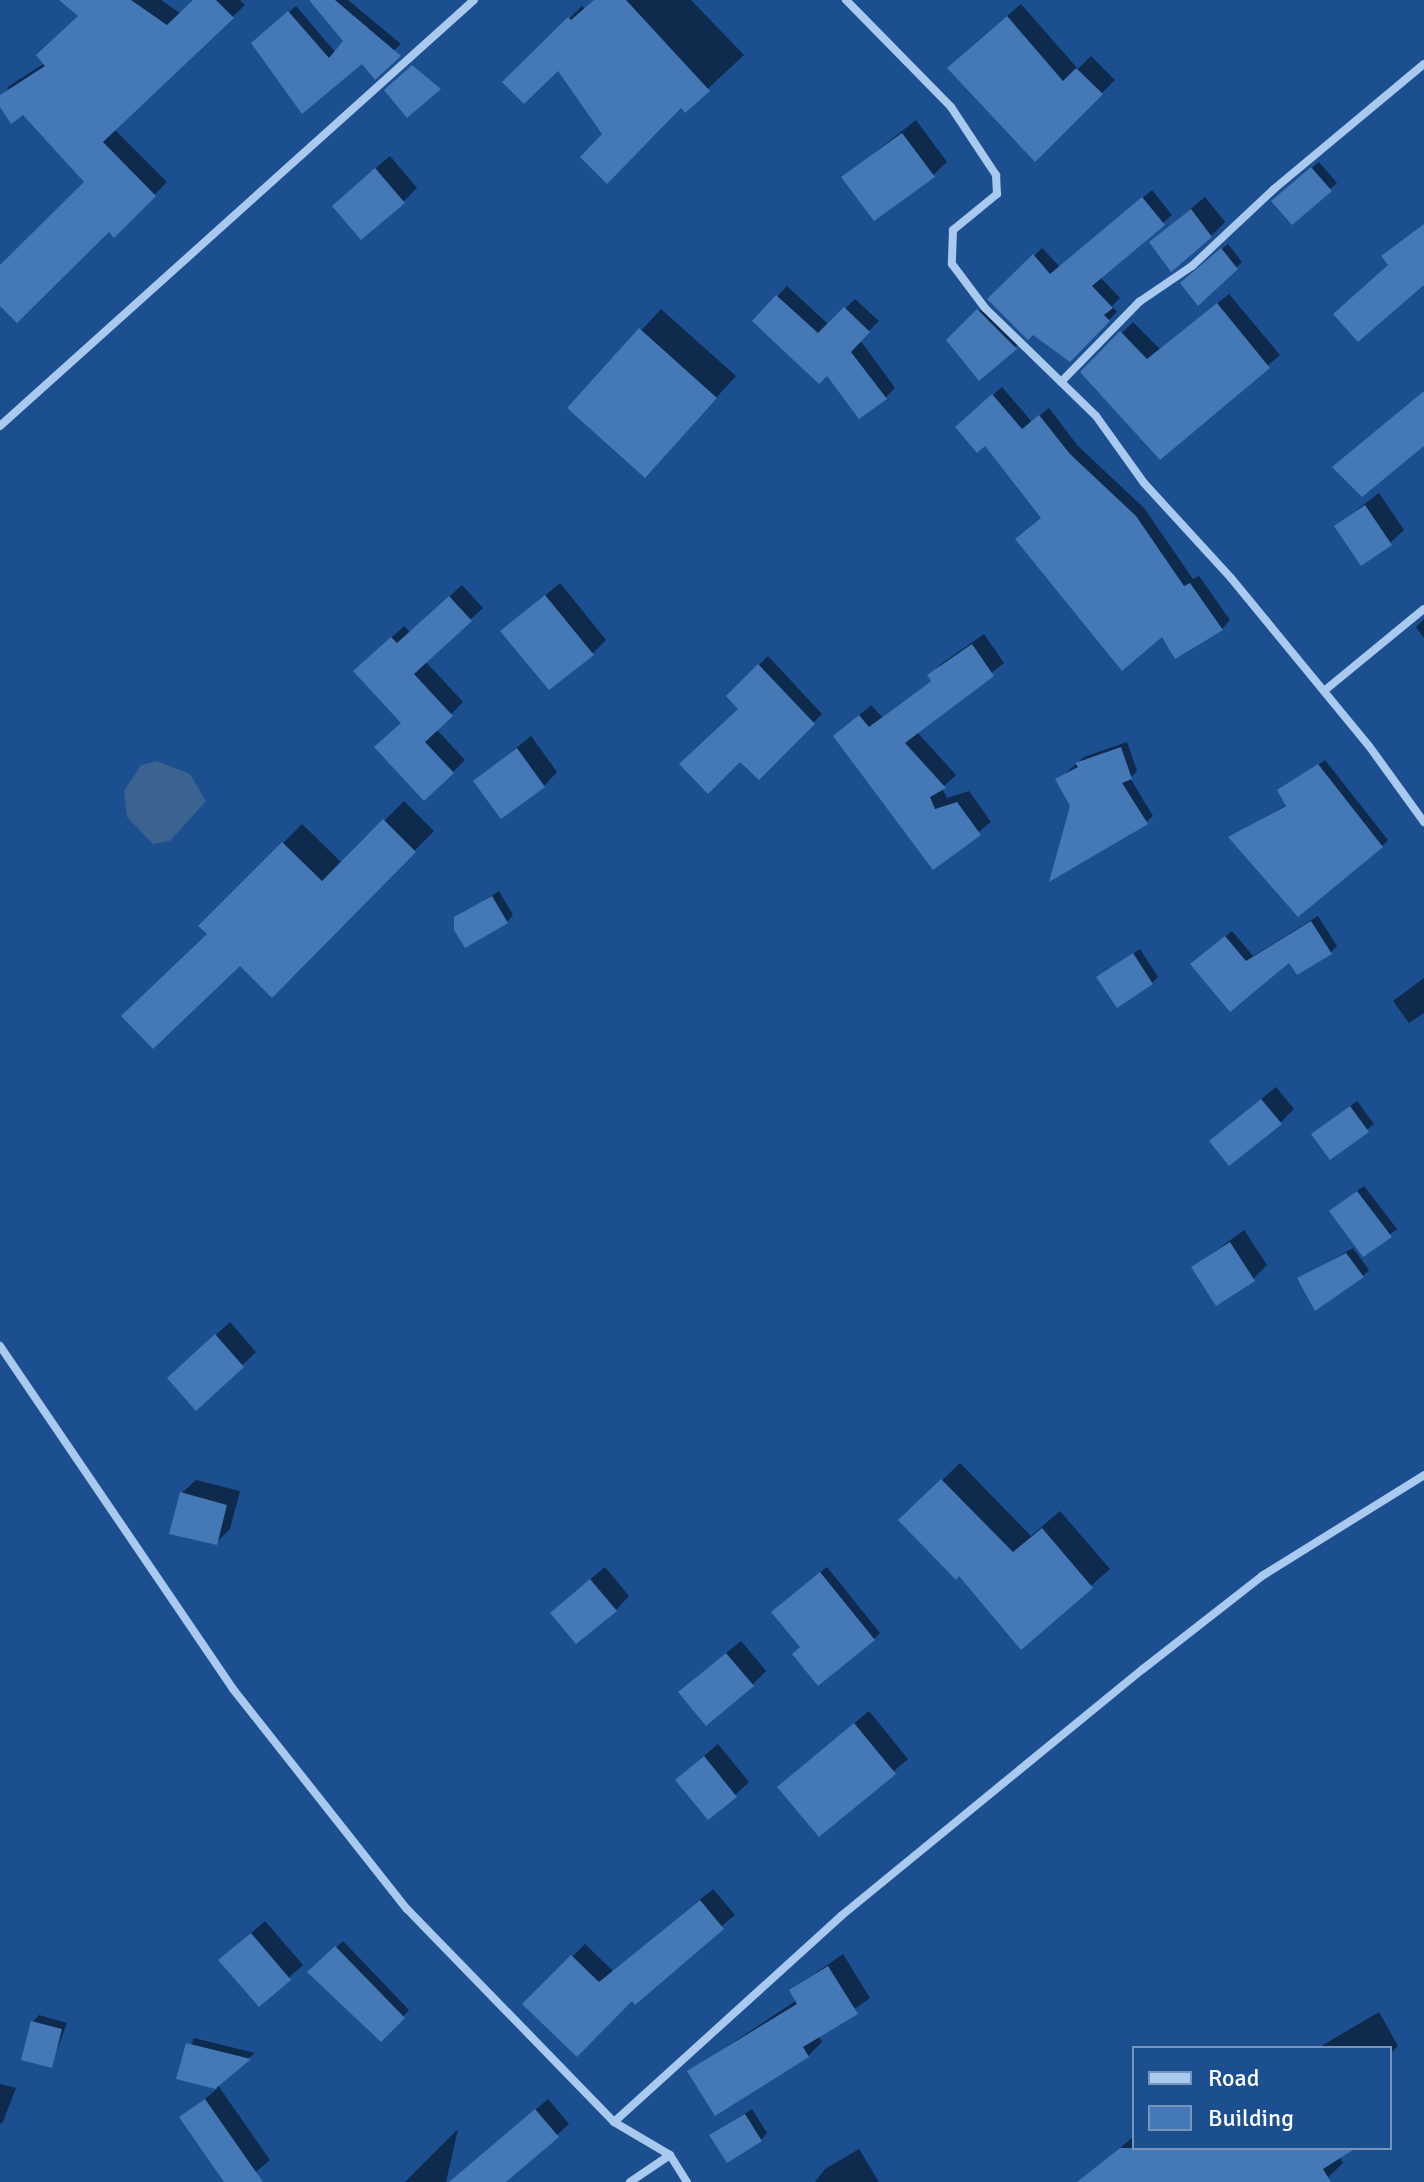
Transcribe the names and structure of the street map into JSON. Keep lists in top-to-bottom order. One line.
{"legend":["Road","Building"]}
